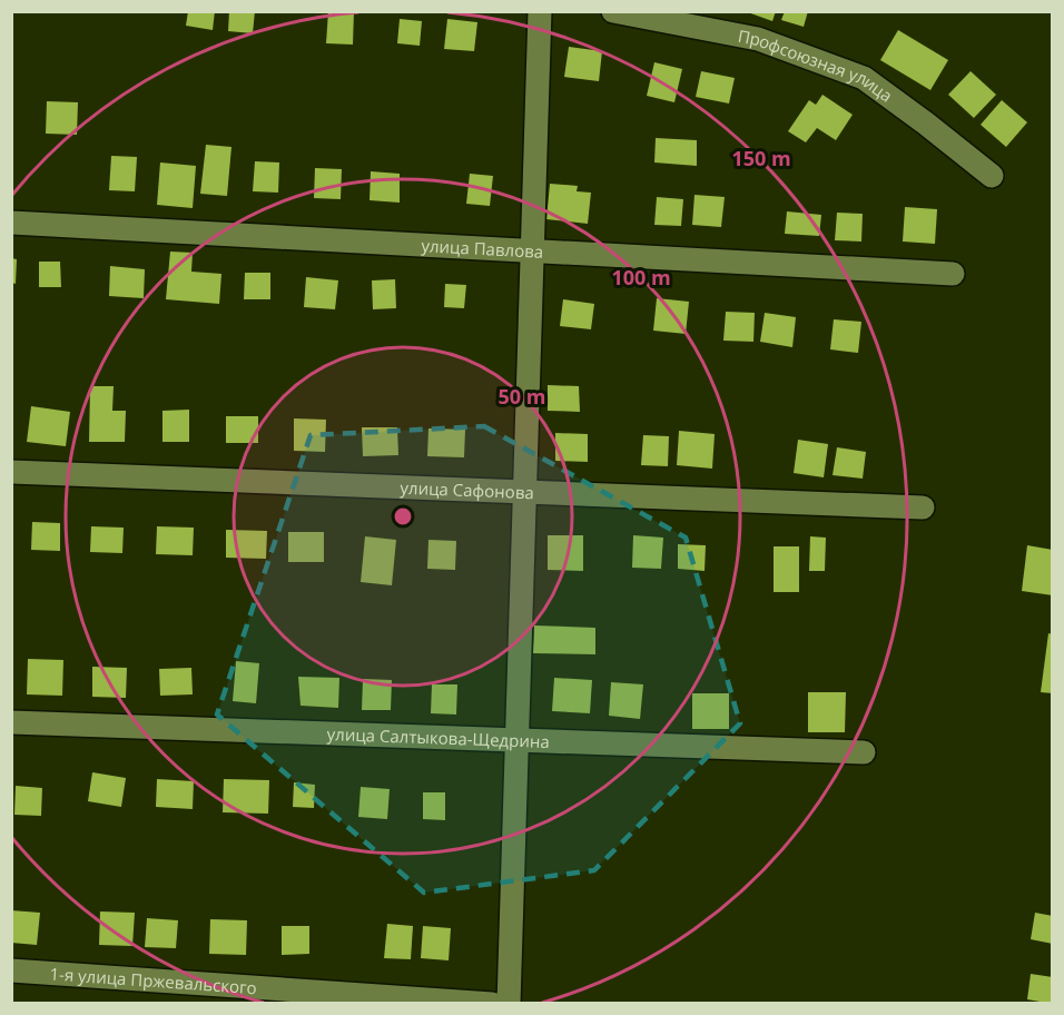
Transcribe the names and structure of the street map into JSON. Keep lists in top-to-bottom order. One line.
{"streets":{"street":["Профсоюзная улица","улица Павлова","улица Сафонова","улица Салтыкова-Щедрина","1-я улица Пржевальского"]},"rings":["150 m","100 m","50 m"]}
